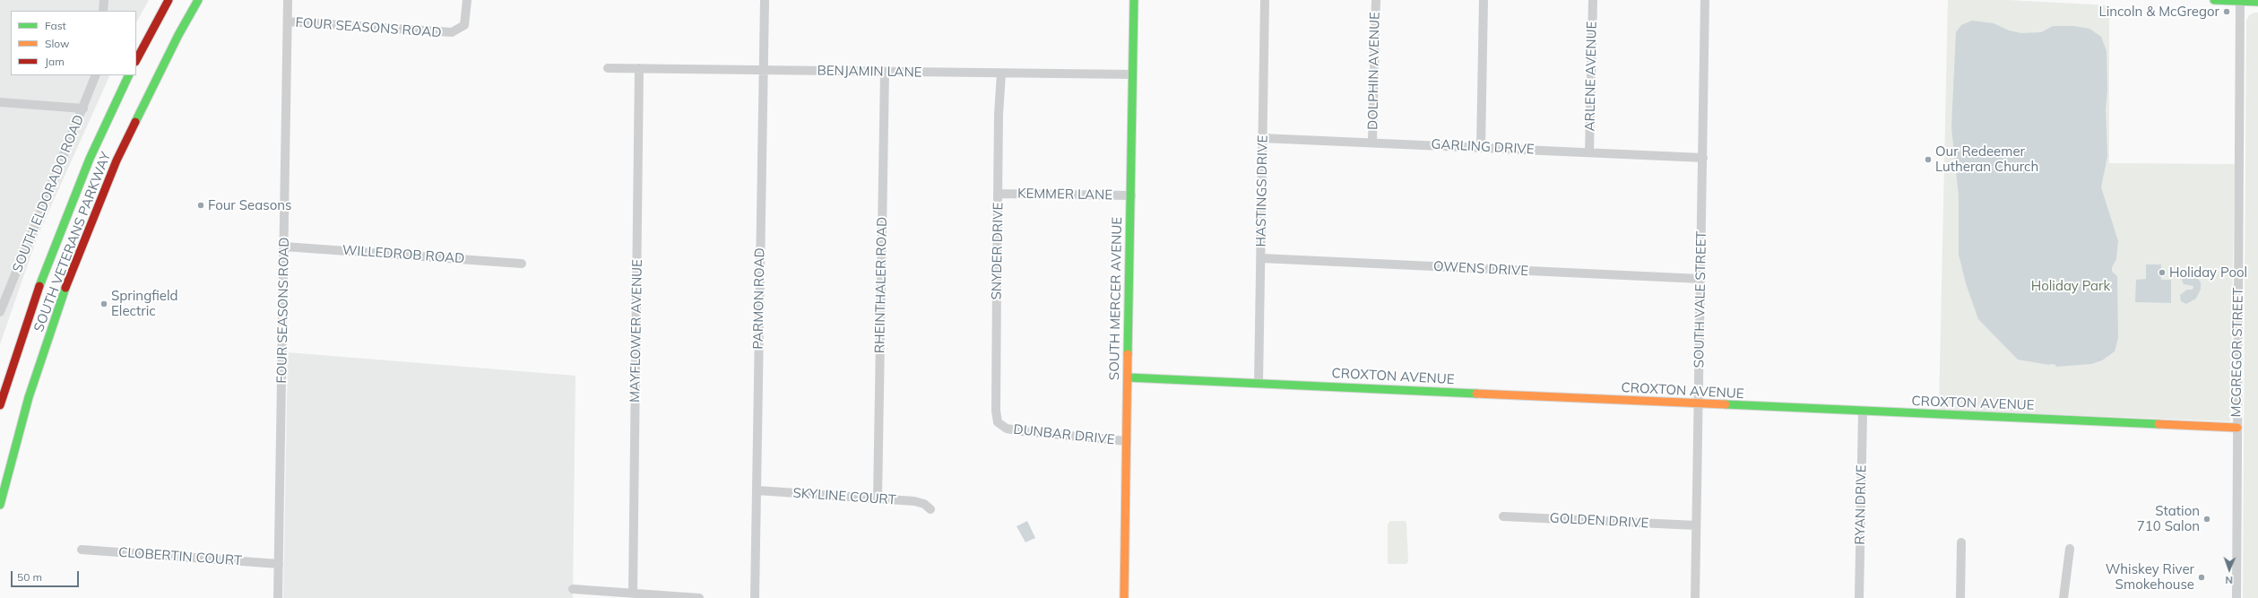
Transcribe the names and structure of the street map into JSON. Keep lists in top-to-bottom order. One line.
{"streets":{"main road":["SOUTH VETERANS PARKWAY","SOUTH MERCER AVENUE","CROXTON AVENUE"],"street":["FOUR SEASONS ROAD","DOLPHIN AVENUE","BENJAMIN LANE","ARLENE AVENUE","GARLING DRIVE","HASTINGS DRIVE","SOUTH ELDORADO ROAD","KEMMER LANE","SNYDER DRIVE","WILLEDROB ROAD","OWENS DRIVE","RHEINTHALER ROAD","PARMON ROAD","SOUTH VALE STREET","MAYFLOWER AVENUE","MCGREGOR STREET","DUNBAR DRIVE","SKYLINE COURT","RYAN DRIVE","GOLDEN DRIVE","CLOBERTIN COURT"]},"crossings":[["FOUR SEASONS ROAD","WILLEDROB ROAD"],["FOUR SEASONS ROAD","CLOBERTIN COURT"],["DOLPHIN AVENUE","GARLING DRIVE"],["BENJAMIN LANE","SNYDER DRIVE"],["BENJAMIN LANE","RHEINTHALER ROAD"],["BENJAMIN LANE","PARMON ROAD"],["BENJAMIN LANE","SOUTH MERCER AVENUE"],["BENJAMIN LANE","MAYFLOWER AVENUE"],["ARLENE AVENUE","GARLING DRIVE"],["GARLING DRIVE","HASTINGS DRIVE"],["GARLING DRIVE","SOUTH VALE STREET"],["HASTINGS DRIVE","OWENS DRIVE"],["HASTINGS DRIVE","CROXTON AVENUE"],["KEMMER LANE","SNYDER DRIVE"],["KEMMER LANE","SOUTH MERCER AVENUE"],["SNYDER DRIVE","DUNBAR DRIVE"],["OWENS DRIVE","SOUTH VALE STREET"],["RHEINTHALER ROAD","SKYLINE COURT"],["PARMON ROAD","SKYLINE COURT"],["SOUTH MERCER AVENUE","CROXTON AVENUE"],["SOUTH MERCER AVENUE","DUNBAR DRIVE"],["SOUTH VALE STREET","CROXTON AVENUE"],["SOUTH VALE STREET","GOLDEN DRIVE"],["MCGREGOR STREET","CROXTON AVENUE"],["CROXTON AVENUE","RYAN DRIVE"]],"parks":["Holiday Park"],"places":["Lincoln & McGregor","Our Redeemer Lutheran Church","Four Seasons","Holiday Pool","Springfield Electric","Station 710 Salon","Whiskey River Smokehouse"],"legend":["Fast","Slow","Jam"],"scale_bar":"50 m","north":"bottom"}
